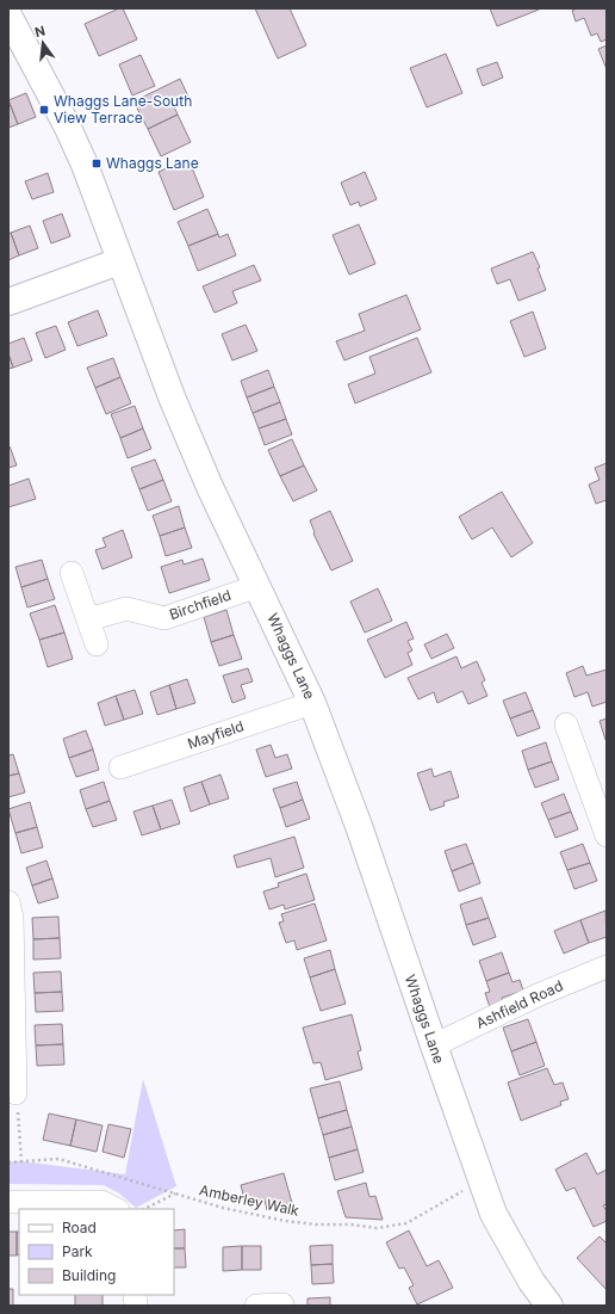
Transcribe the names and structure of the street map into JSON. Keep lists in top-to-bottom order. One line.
{"streets":{"main road":["Whaggs Lane"],"street":["Birchfield","Mayfield","Ashfield Road"],"path":["Amberley Walk"]},"crossings":[["Birchfield","Whaggs Lane"],["Whaggs Lane","Mayfield"],["Whaggs Lane","Ashfield Road"],["Whaggs Lane","Amberley Walk"]],"places":{"transit":["Whaggs Lane-South View Terrace","Whaggs Lane"]},"legend":["Road","Park","Building"],"north":"top"}
